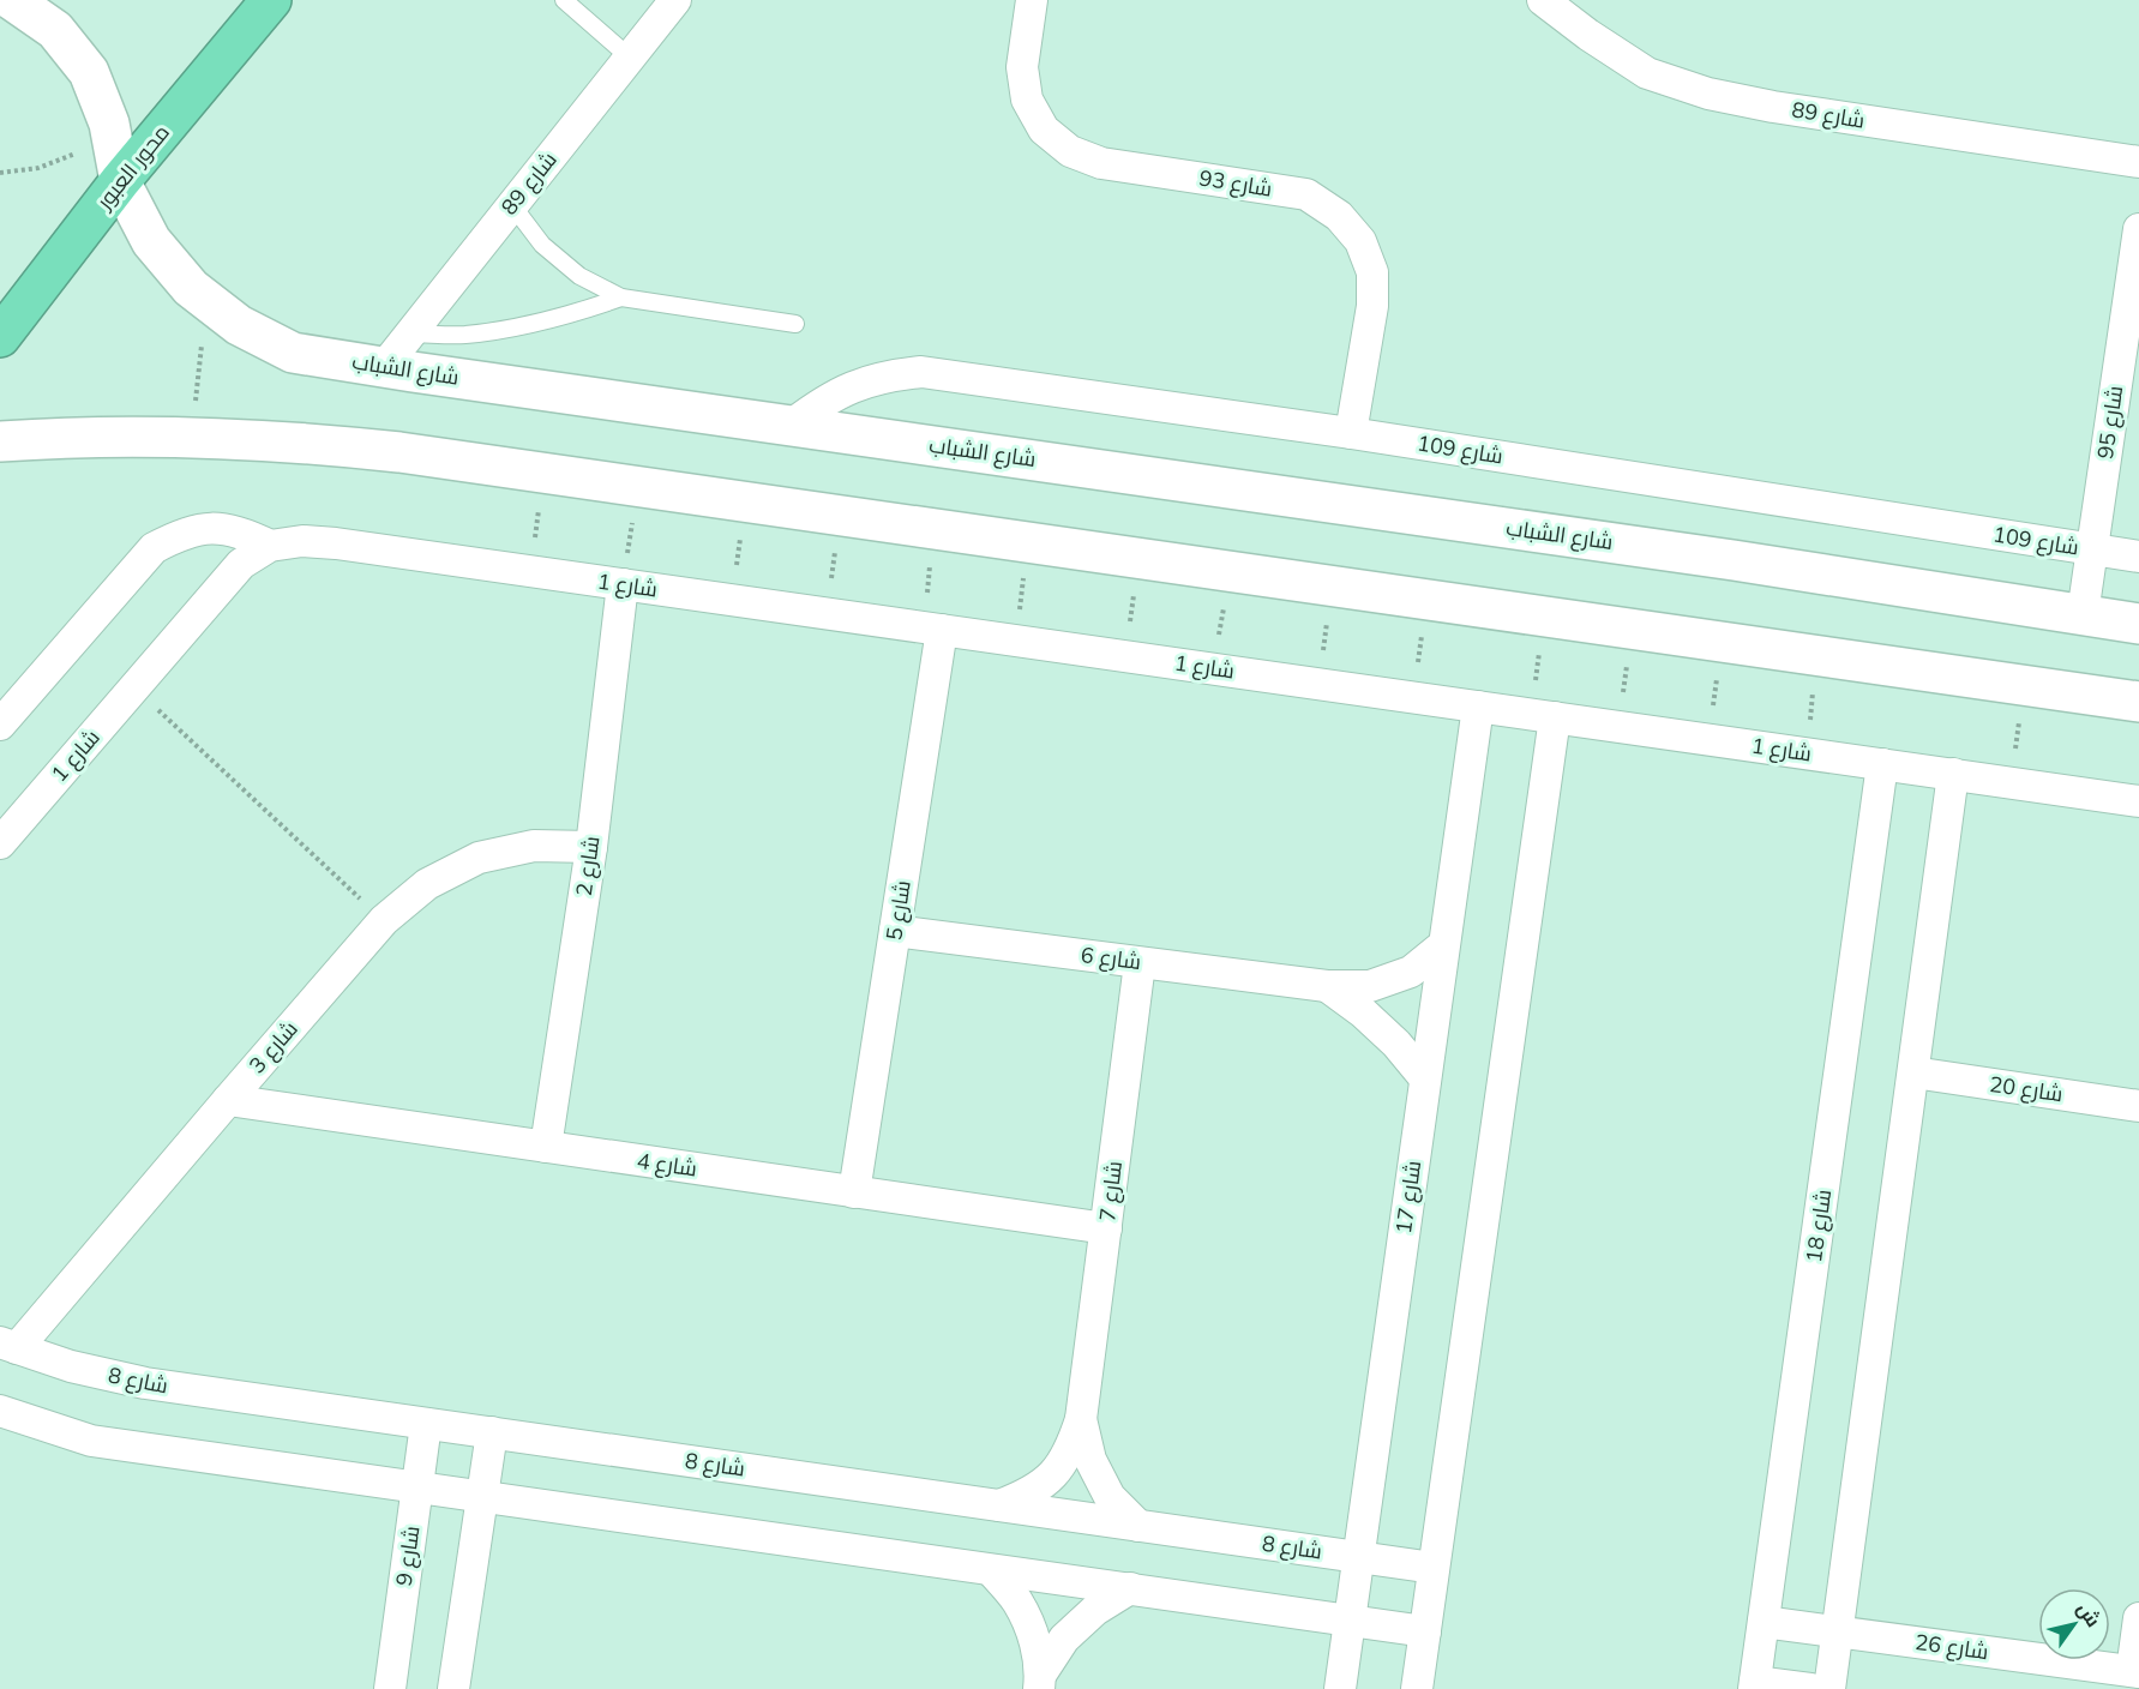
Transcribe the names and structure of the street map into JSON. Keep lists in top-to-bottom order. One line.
{"streets":{"highway":["محور العبور"],"street":["شارع 89","شارع 93","شارع الشباب","شارع 95","شارع 109","شارع 1","شارع 2","شارع 5","شارع 6","شارع 3","شارع 20","شارع 4","شارع 7","شارع 17","شارع 18","شارع 8","شارع 9","شارع 26"]},"crossings":[["شارع 89","شارع الشباب"],["محور العبور","شارع الشباب"],["شارع 93","شارع 109"],["شارع الشباب","شارع 95"],["شارع الشباب","شارع 109"],["شارع 95","شارع 109"],["شارع 1","شارع 2"],["شارع 1","شارع 5"],["شارع 1","شارع 17"],["شارع 1","شارع 18"],["شارع 2","شارع 3"],["شارع 2","شارع 4"],["شارع 5","شارع 6"],["شارع 5","شارع 4"],["شارع 6","شارع 7"],["شارع 6","شارع 17"],["شارع 3","شارع 4"],["شارع 3","شارع 8"],["شارع 4","شارع 7"],["شارع 7","شارع 8"],["شارع 17","شارع 8"],["شارع 18","شارع 26"],["شارع 8","شارع 9"]],"north":"top right"}
